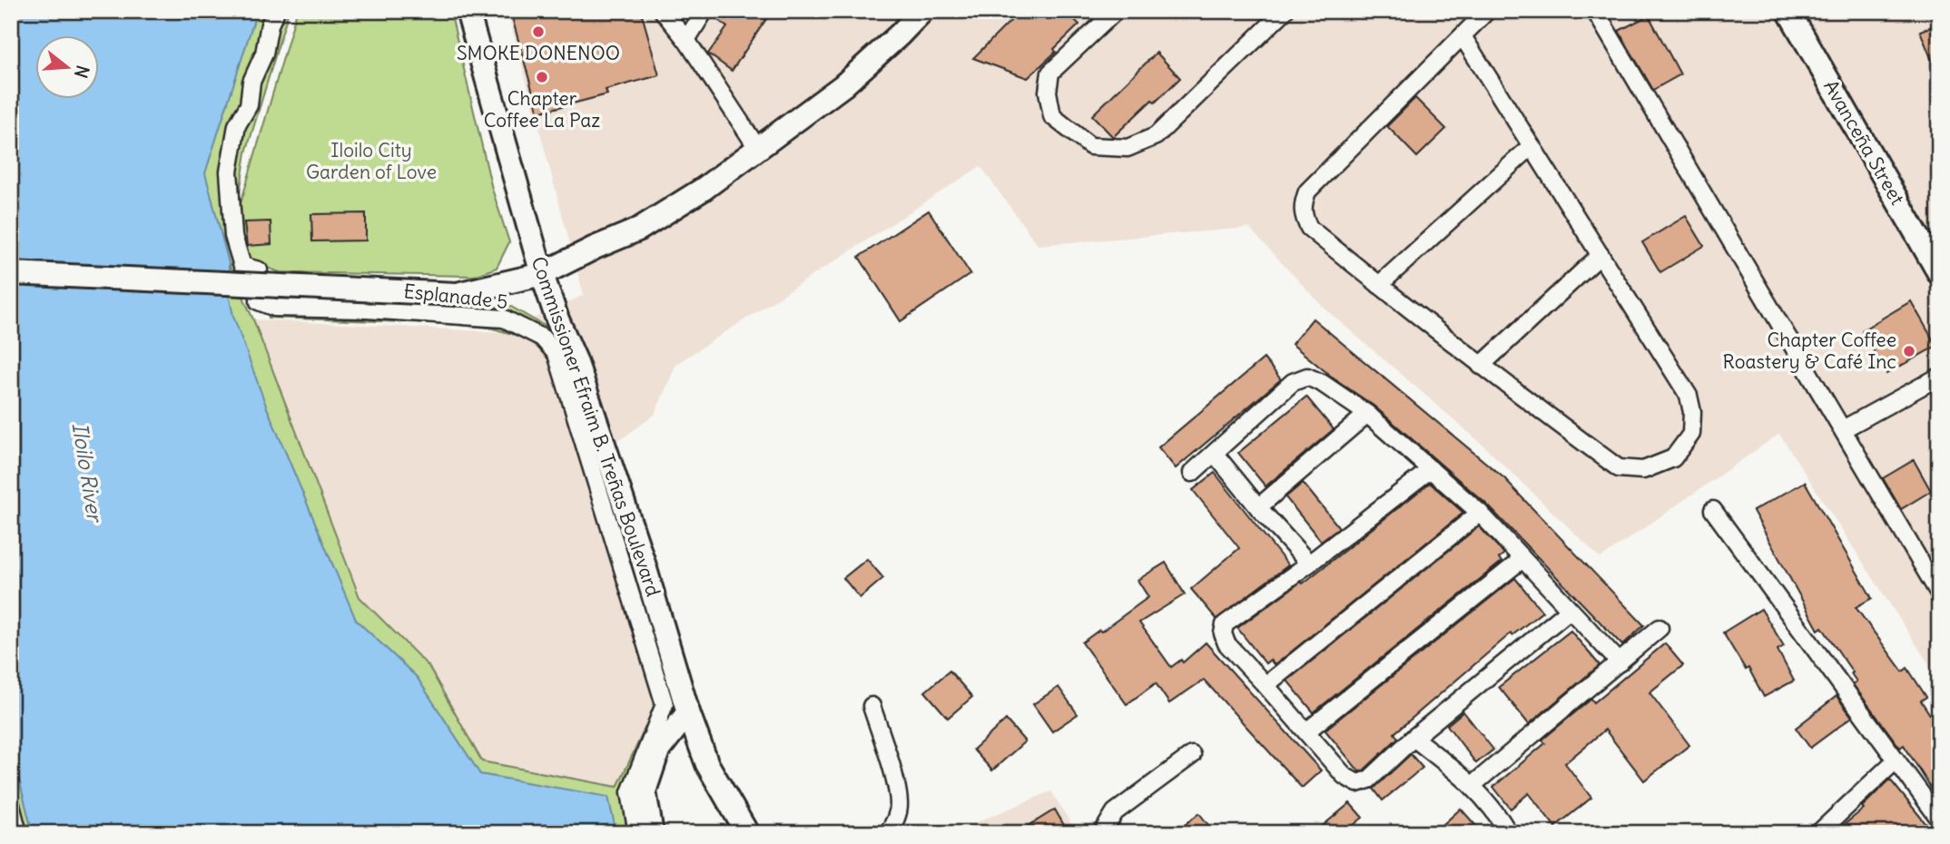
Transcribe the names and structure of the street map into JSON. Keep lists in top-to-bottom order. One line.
{"streets":{"main road":["Avanceña Street","Commissioner Efraim B. Treñas Boulevard"],"street":["Esplanade 5"]},"water":["Iloilo River"],"parks":["Iloilo City Garden of Love"],"places":["SMOKE DONENOO","Chapter Coffee La Paz","Chapter Coffee Roastery & Café Inc"],"north":"right"}
